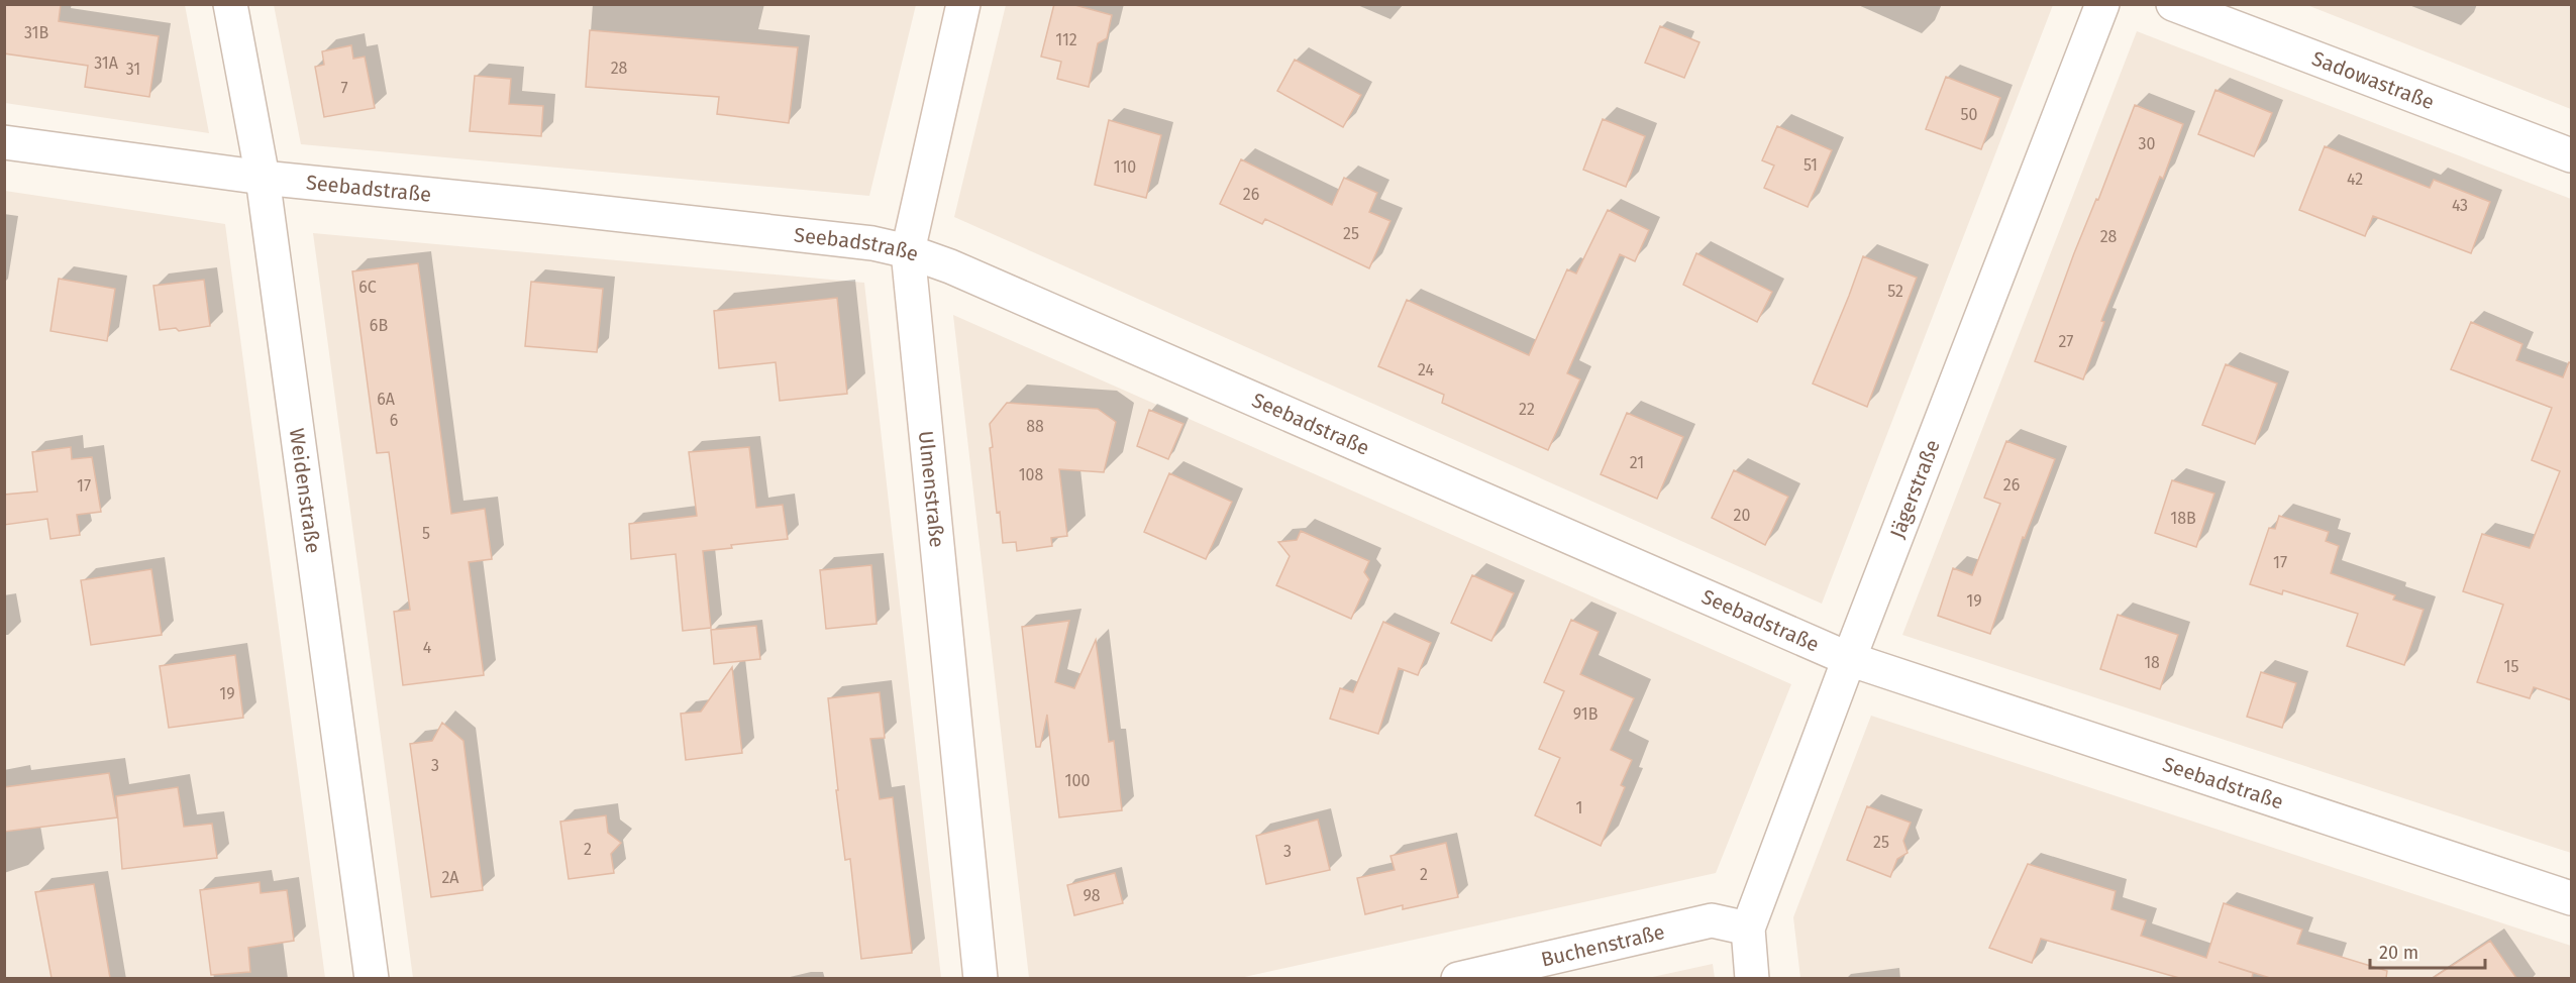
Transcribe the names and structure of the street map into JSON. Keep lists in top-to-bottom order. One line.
{"streets":{"street":["Sadowastraße","Seebadstraße","Ulmenstraße","Jägerstraße","Weidenstraße","Buchenstraße"]},"crossings":[["Seebadstraße","Ulmenstraße"],["Seebadstraße","Jägerstraße"],["Seebadstraße","Weidenstraße"],["Jägerstraße","Buchenstraße"]],"house_numbers":["31B","112","31A","28","31","7","50","30","51","110","42","26","43","25","28","6C","52","6B","27","24","6A","22","6","88","21","108","26","17","20","18B","5","17","19","4","18","15","19","91B","3","100","1","25","2","3","2","2A","98"],"scale_bar":"20 m"}
